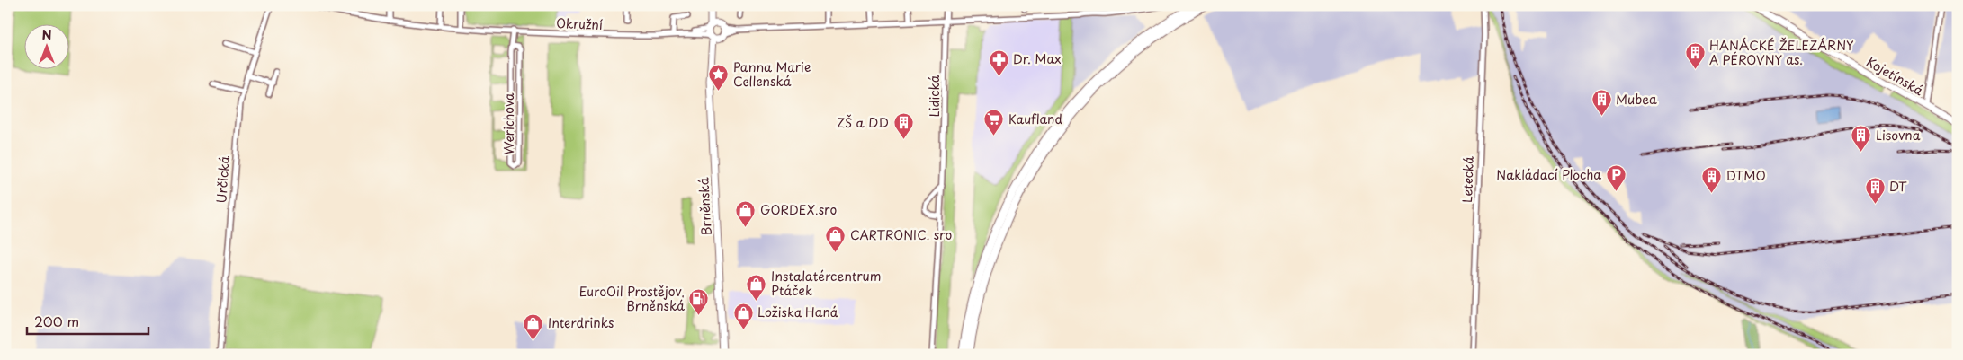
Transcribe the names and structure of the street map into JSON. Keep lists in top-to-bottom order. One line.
{"streets":{"main road":["Kojetínská","Brněnská"],"street":["Okružní","Lidická","Werichova","Určická","Letecká"]},"crossings":[["Okružní","Lidická"],["Okružní","Werichova"],["Okružní","Brněnská"]],"places":{"building":["HANÁCKÉ ŽELEZÁRNY A PÉROVNY as.","Mubea","ZŠ a DD","Lisovna","DTMO","DT"],"pharmacy":["Dr. Max"],"place":["Panna Marie Cellenská"],"supermarket":["Kaufland"],"parking":["Nakládací Plocha"],"shop":["GORDEX.sro","CARTRONIC. sro","Instalatércentrum Ptáček","Ložiska Haná","Interdrinks"],"fuel station":["EuroOil Prostějov, Brněnská"]},"scale_bar":"200 m","north":"top"}
